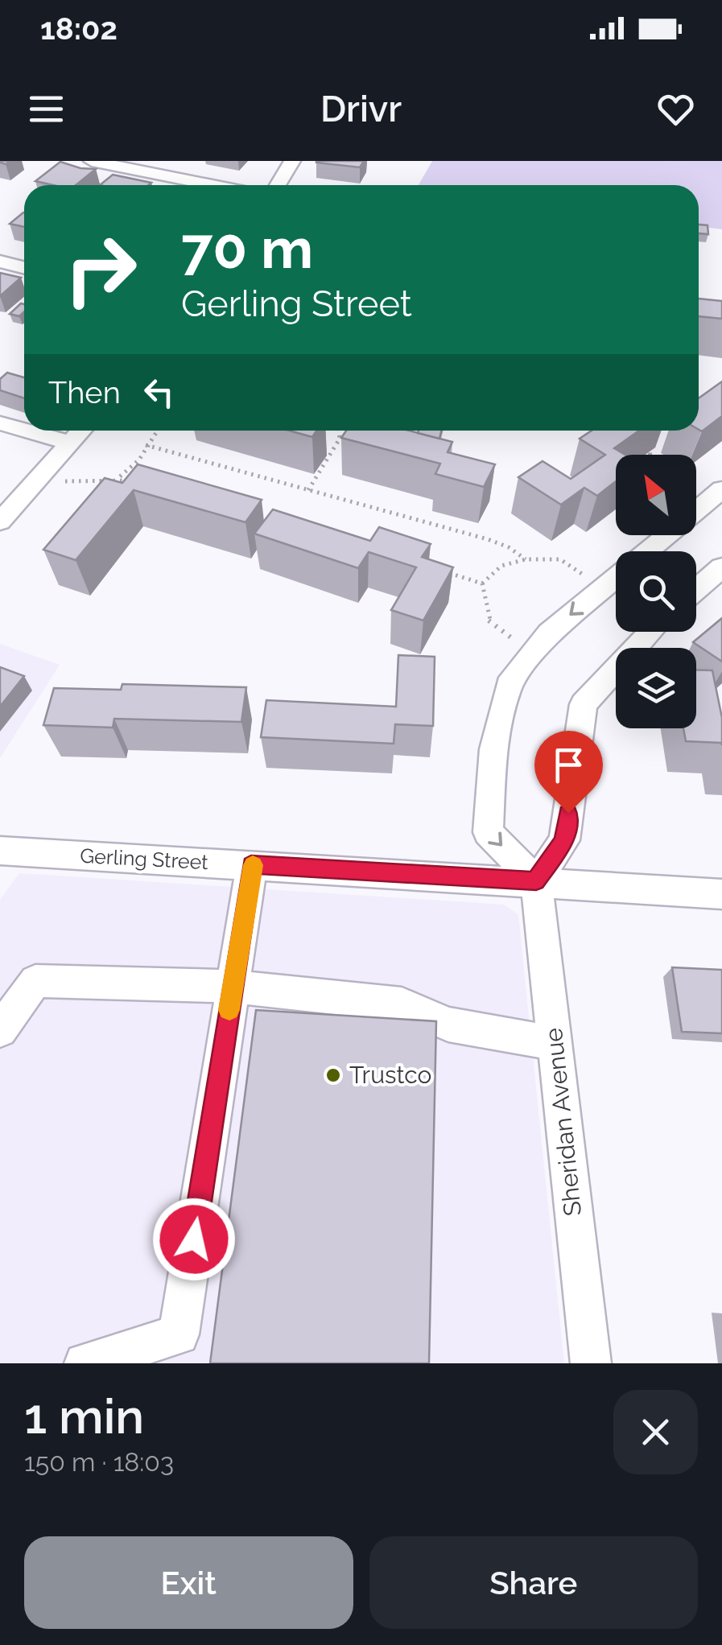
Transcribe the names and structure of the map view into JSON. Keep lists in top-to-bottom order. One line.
{"streets":{"street":["Gerling Street","Sheridan Avenue"]},"crossings":[["Gerling Street","Sheridan Avenue"]],"places":["Trustco"],"north":"top left","page":{"status":"18:02","header":"Drivr","turn":["70 m","Gerling Street"],"then":"Then","heading":["1 min","150 m · 18:03"],"buttons":["Exit","Share"]}}
